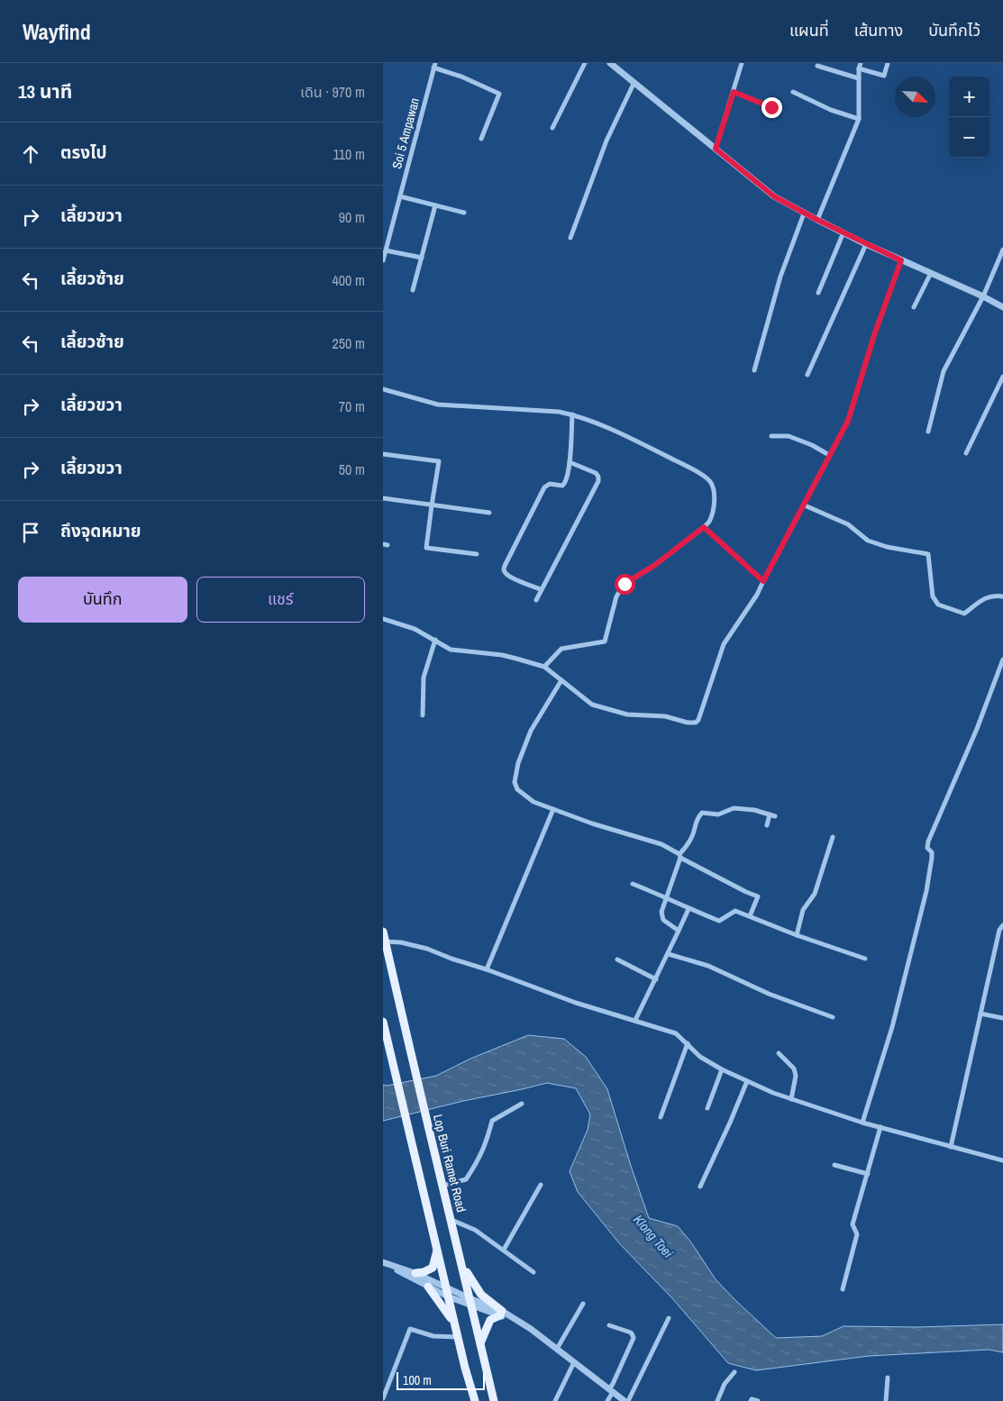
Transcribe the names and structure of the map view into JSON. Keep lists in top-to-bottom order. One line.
{"streets":{"main road":["Lop Buri Ramet Road"],"street":["Soi 5 Ampawan"]},"water":["Klong Toei"],"scale_bar":"100 m","north":"bottom right","page":{"header":"Wayfind","nav":["แผนที่","เส้นทาง","บันทึกไว้"],"heading":["13 นาที","เดิน · 970 m"],"map_buttons":["+","−"],"list":[["ตรงไป","110 m"],["เลี้ยวขวา","90 m"],["เลี้ยวซ้าย","400 m"],["เลี้ยวซ้าย","250 m"],["เลี้ยวขวา","70 m"],["เลี้ยวขวา","50 m"],"ถึงจุดหมาย"],"buttons":["บันทึก","แชร์"],"scale":"100 m"}}
